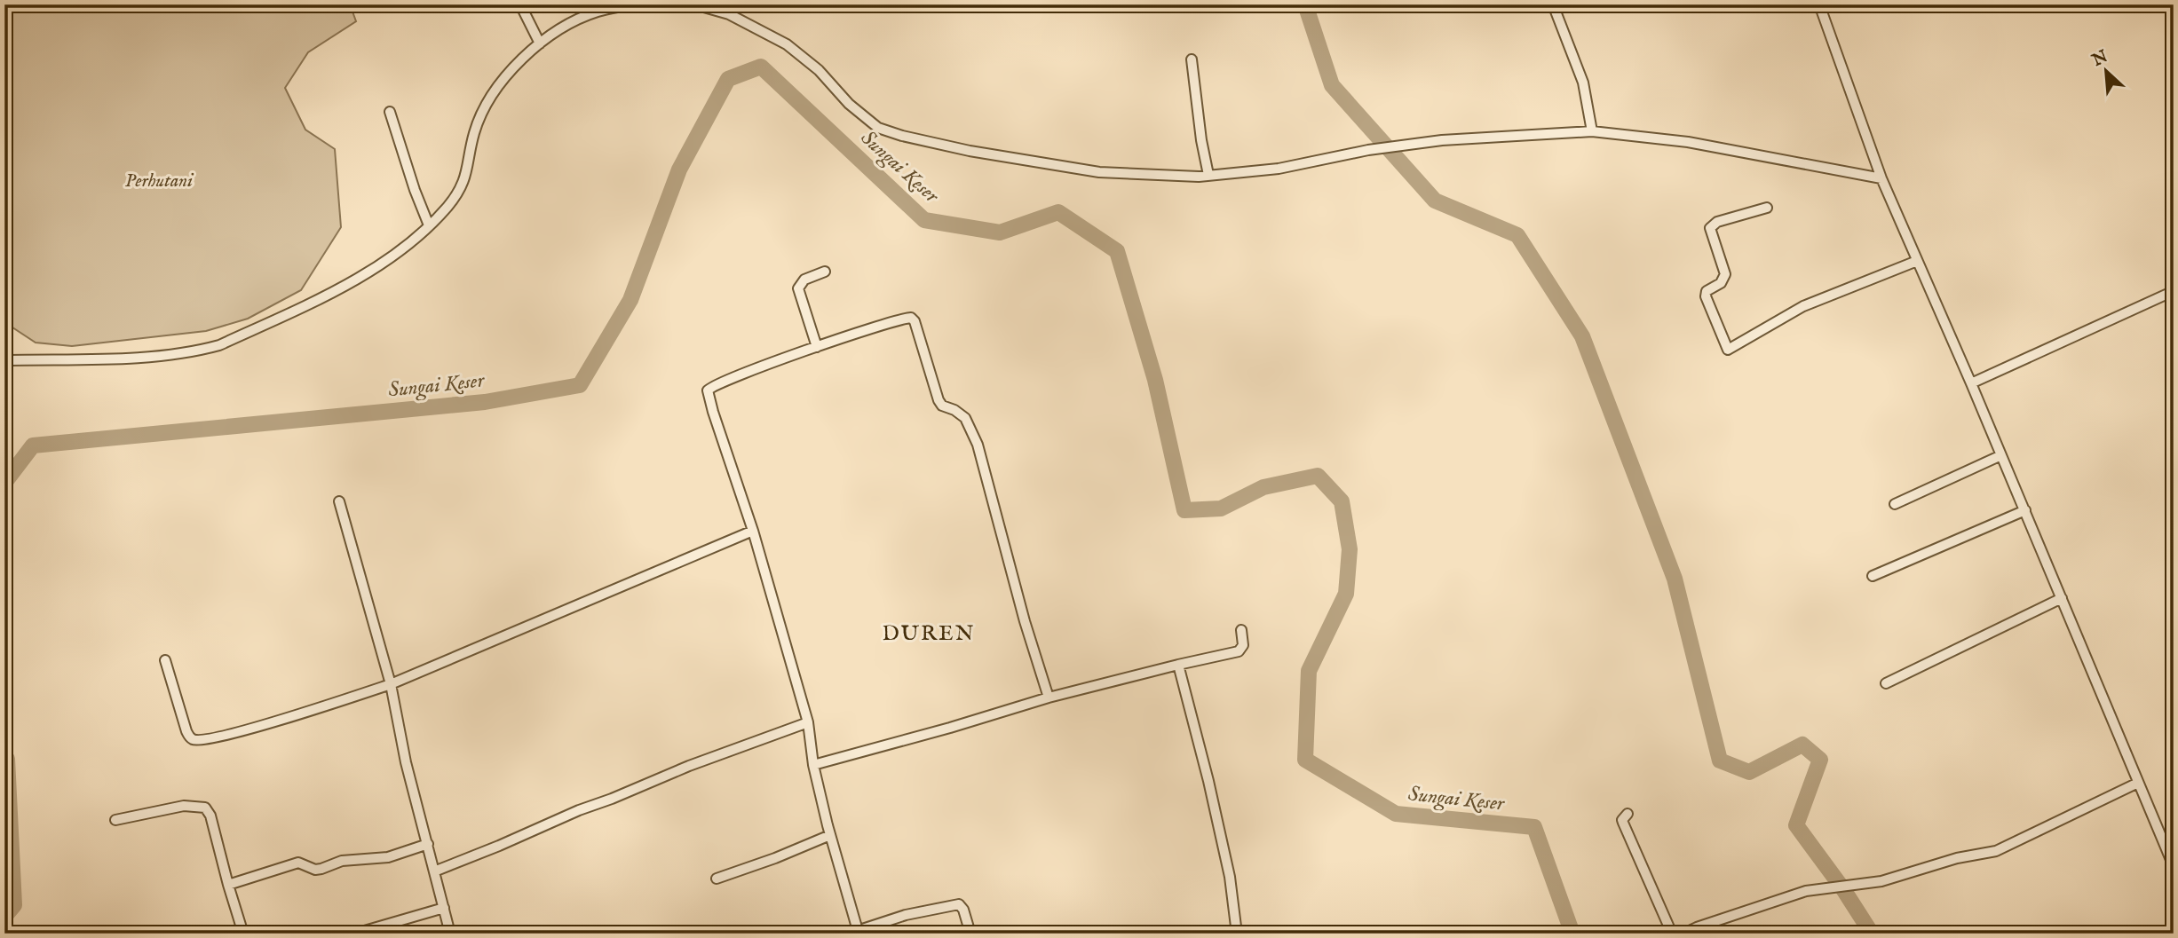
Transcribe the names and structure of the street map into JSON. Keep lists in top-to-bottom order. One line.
{"districts":["DUREN"],"water":["Sungai Keser"],"parks":["Perhutani"],"north":"top left"}
